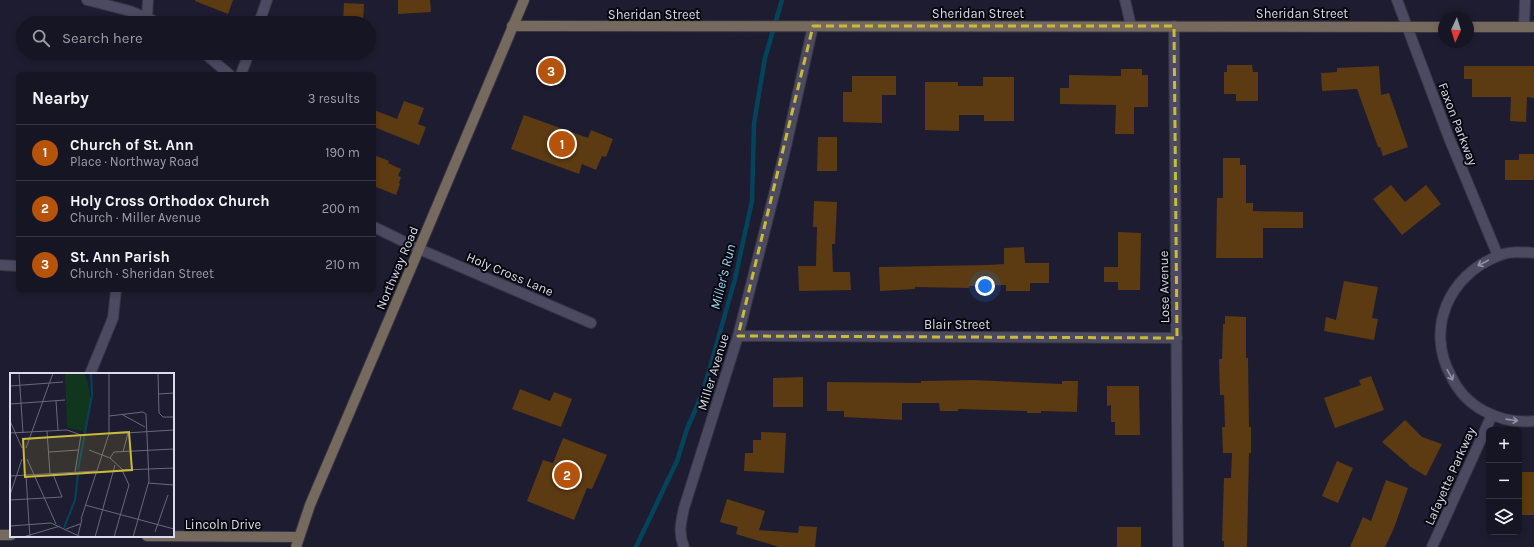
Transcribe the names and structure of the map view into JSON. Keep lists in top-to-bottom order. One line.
{"streets":{"street":["Sheridan Street","Faxon Parkway","Northway Road","Holy Cross Lane","Lose Avenue","Blair Street","Miller Avenue","Lafayette Parkway","Lincoln Drive"]},"crossings":[["Sheridan Street","Faxon Parkway"],["Sheridan Street","Northway Road"],["Sheridan Street","Lose Avenue"],["Sheridan Street","Miller Avenue"],["Northway Road","Holy Cross Lane"],["Northway Road","Lincoln Drive"],["Lose Avenue","Blair Street"],["Blair Street","Miller Avenue"]],"water":["Miller's Run"],"north":"bottom","page":{"search":"Search here","pins":["3","1","2"],"heading":["Nearby","3 results"],"list":[{"mark":"1","name":"Church of St. Ann","note":"Place · Northway Road","value":"190 m"},{"mark":"2","name":"Holy Cross Orthodox Church","note":"Church · Miller Avenue","value":"200 m"},{"mark":"3","name":"St. Ann Parish","note":"Church · Sheridan Street","value":"210 m"}],"map_buttons":["+","−"]}}
